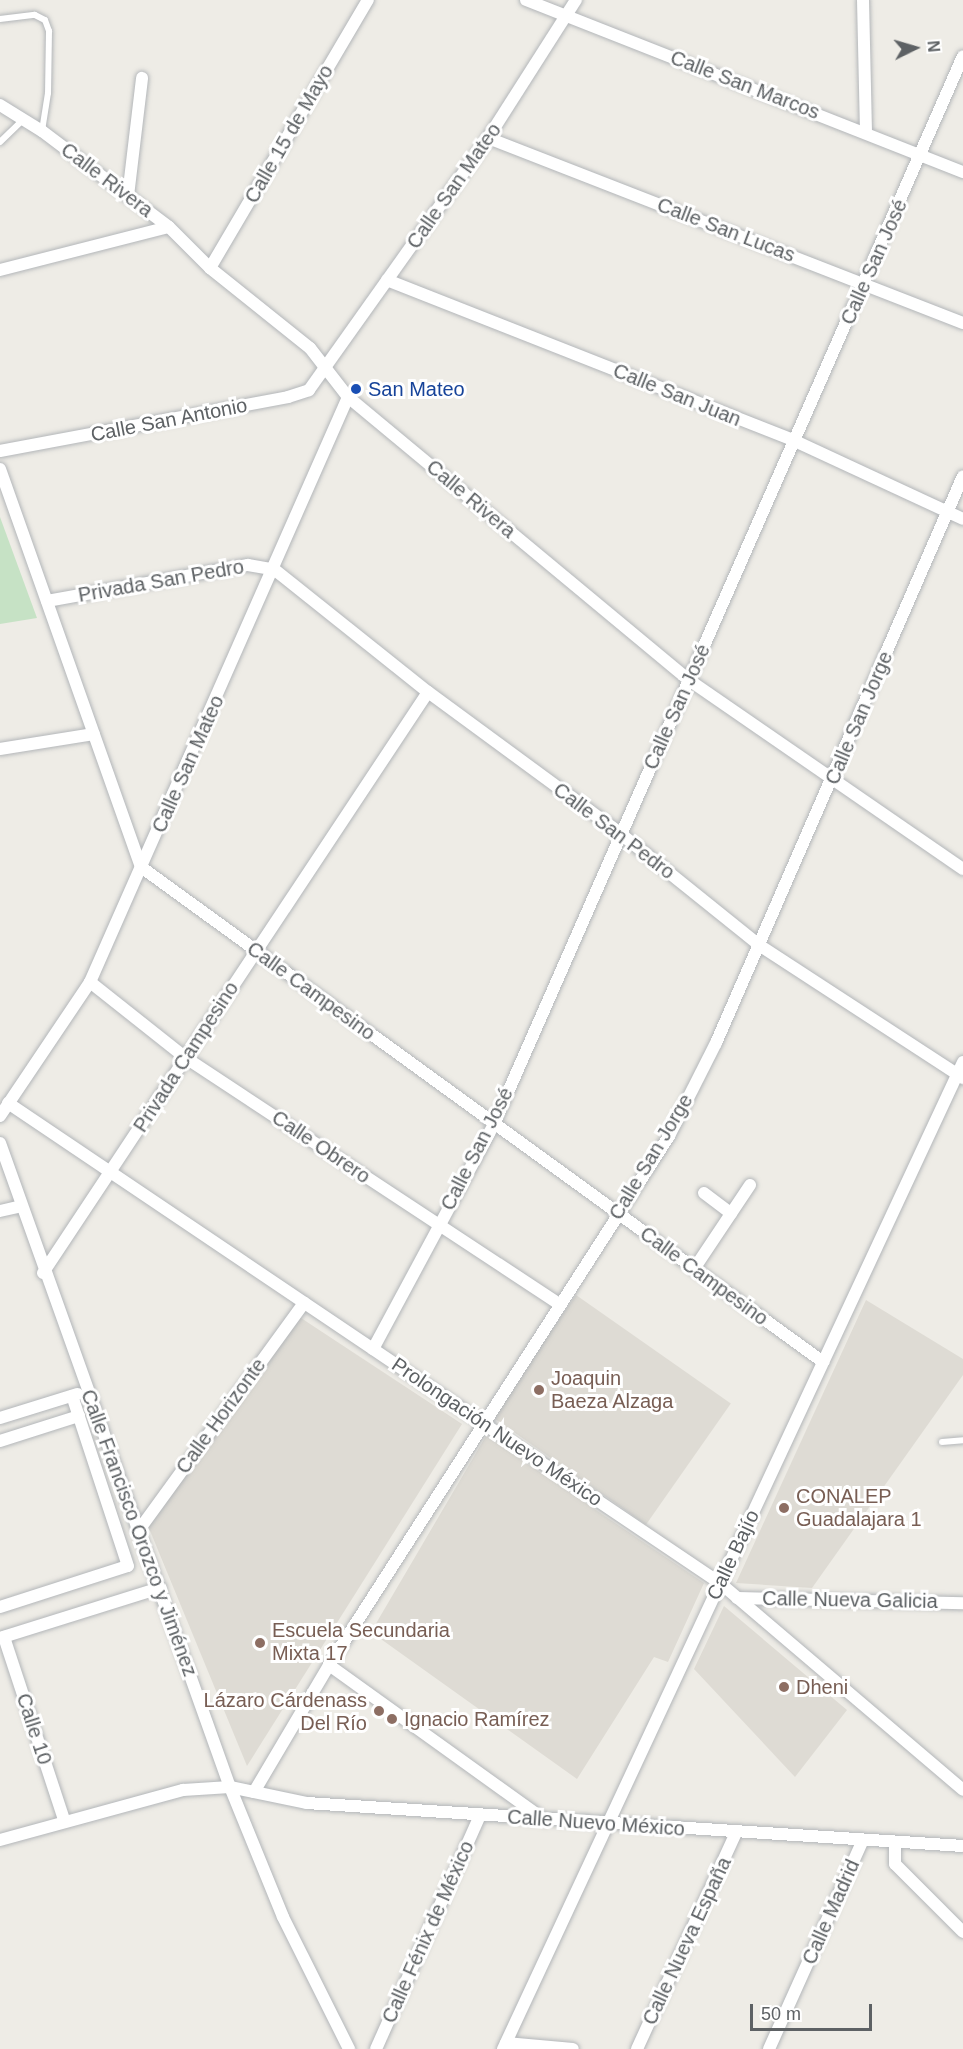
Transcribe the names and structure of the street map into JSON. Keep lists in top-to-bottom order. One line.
{"streets":{"street":["Calle San Marcos","Calle 15 de Mayo","Calle Rivera","Calle San Mateo","Calle San Lucas","Calle San José","Calle San Juan","Calle San Antonio","Privada San Pedro","Calle San Jorge","Calle San Pedro","Calle Campesino","Privada Campesino","Calle Obrero","Calle Horizonte","Prolongación Nuevo México","Calle Francisco Orozco y Jiménez","Calle Bajío","Calle Nueva Galicia","Calle 10","Calle Nuevo México","Calle Madrid","Calle Fénix de México","Calle Nueva España"]},"crossings":[["Calle San Marcos","Calle San Mateo"],["Calle San Marcos","Calle San José"],["Calle 15 de Mayo","Calle Rivera"],["Calle Rivera","Calle San Mateo"],["Calle Rivera","Calle San José"],["Calle Rivera","Calle San Antonio"],["Calle Rivera","Calle San Jorge"],["Calle San Mateo","Calle San Lucas"],["Calle San Mateo","Calle San Juan"],["Calle San Mateo","Calle San Antonio"],["Calle San Mateo","Privada San Pedro"],["Calle San Mateo","Calle San Pedro"],["Calle San Mateo","Calle Campesino"],["Calle San Mateo","Calle Obrero"],["Calle San Mateo","Prolongación Nuevo México"],["Calle San Lucas","Calle San José"],["Calle San José","Calle San Juan"],["Calle San José","Calle San Pedro"],["Calle San José","Calle Campesino"],["Calle San José","Calle Obrero"],["Calle San José","Prolongación Nuevo México"],["Calle San Juan","Calle San Jorge"],["Privada San Pedro","Calle San Pedro"],["Calle San Jorge","Calle San Pedro"],["Calle San Jorge","Calle Campesino"],["Calle San Jorge","Calle Obrero"],["Calle San Jorge","Prolongación Nuevo México"],["Calle San Jorge","Calle Nuevo México"],["Calle San Pedro","Privada Campesino"],["Calle San Pedro","Calle Bajío"],["Calle Campesino","Privada Campesino"],["Calle Campesino","Calle Bajío"],["Privada Campesino","Calle Obrero"],["Privada Campesino","Prolongación Nuevo México"],["Privada Campesino","Calle Francisco Orozco y Jiménez"],["Calle Horizonte","Prolongación Nuevo México"],["Calle Horizonte","Calle Francisco Orozco y Jiménez"],["Prolongación Nuevo México","Calle Bajío"],["Prolongación Nuevo México","Calle Nueva Galicia"],["Calle Francisco Orozco y Jiménez","Calle Nuevo México"],["Calle Bajío","Calle Nuevo México"],["Calle Nuevo México","Calle Madrid"],["Calle Nuevo México","Calle Fénix de México"],["Calle Nuevo México","Calle Nueva España"]],"places":["San Mateo","Joaquin Baeza Alzaga","CONALEP Guadalajara 1","Escuela Secundaria Mixta 17","Dheni","Lázaro Cárdenass Del Río","Ignacio Ramírez"],"scale_bar":"50 m","north":"right"}
